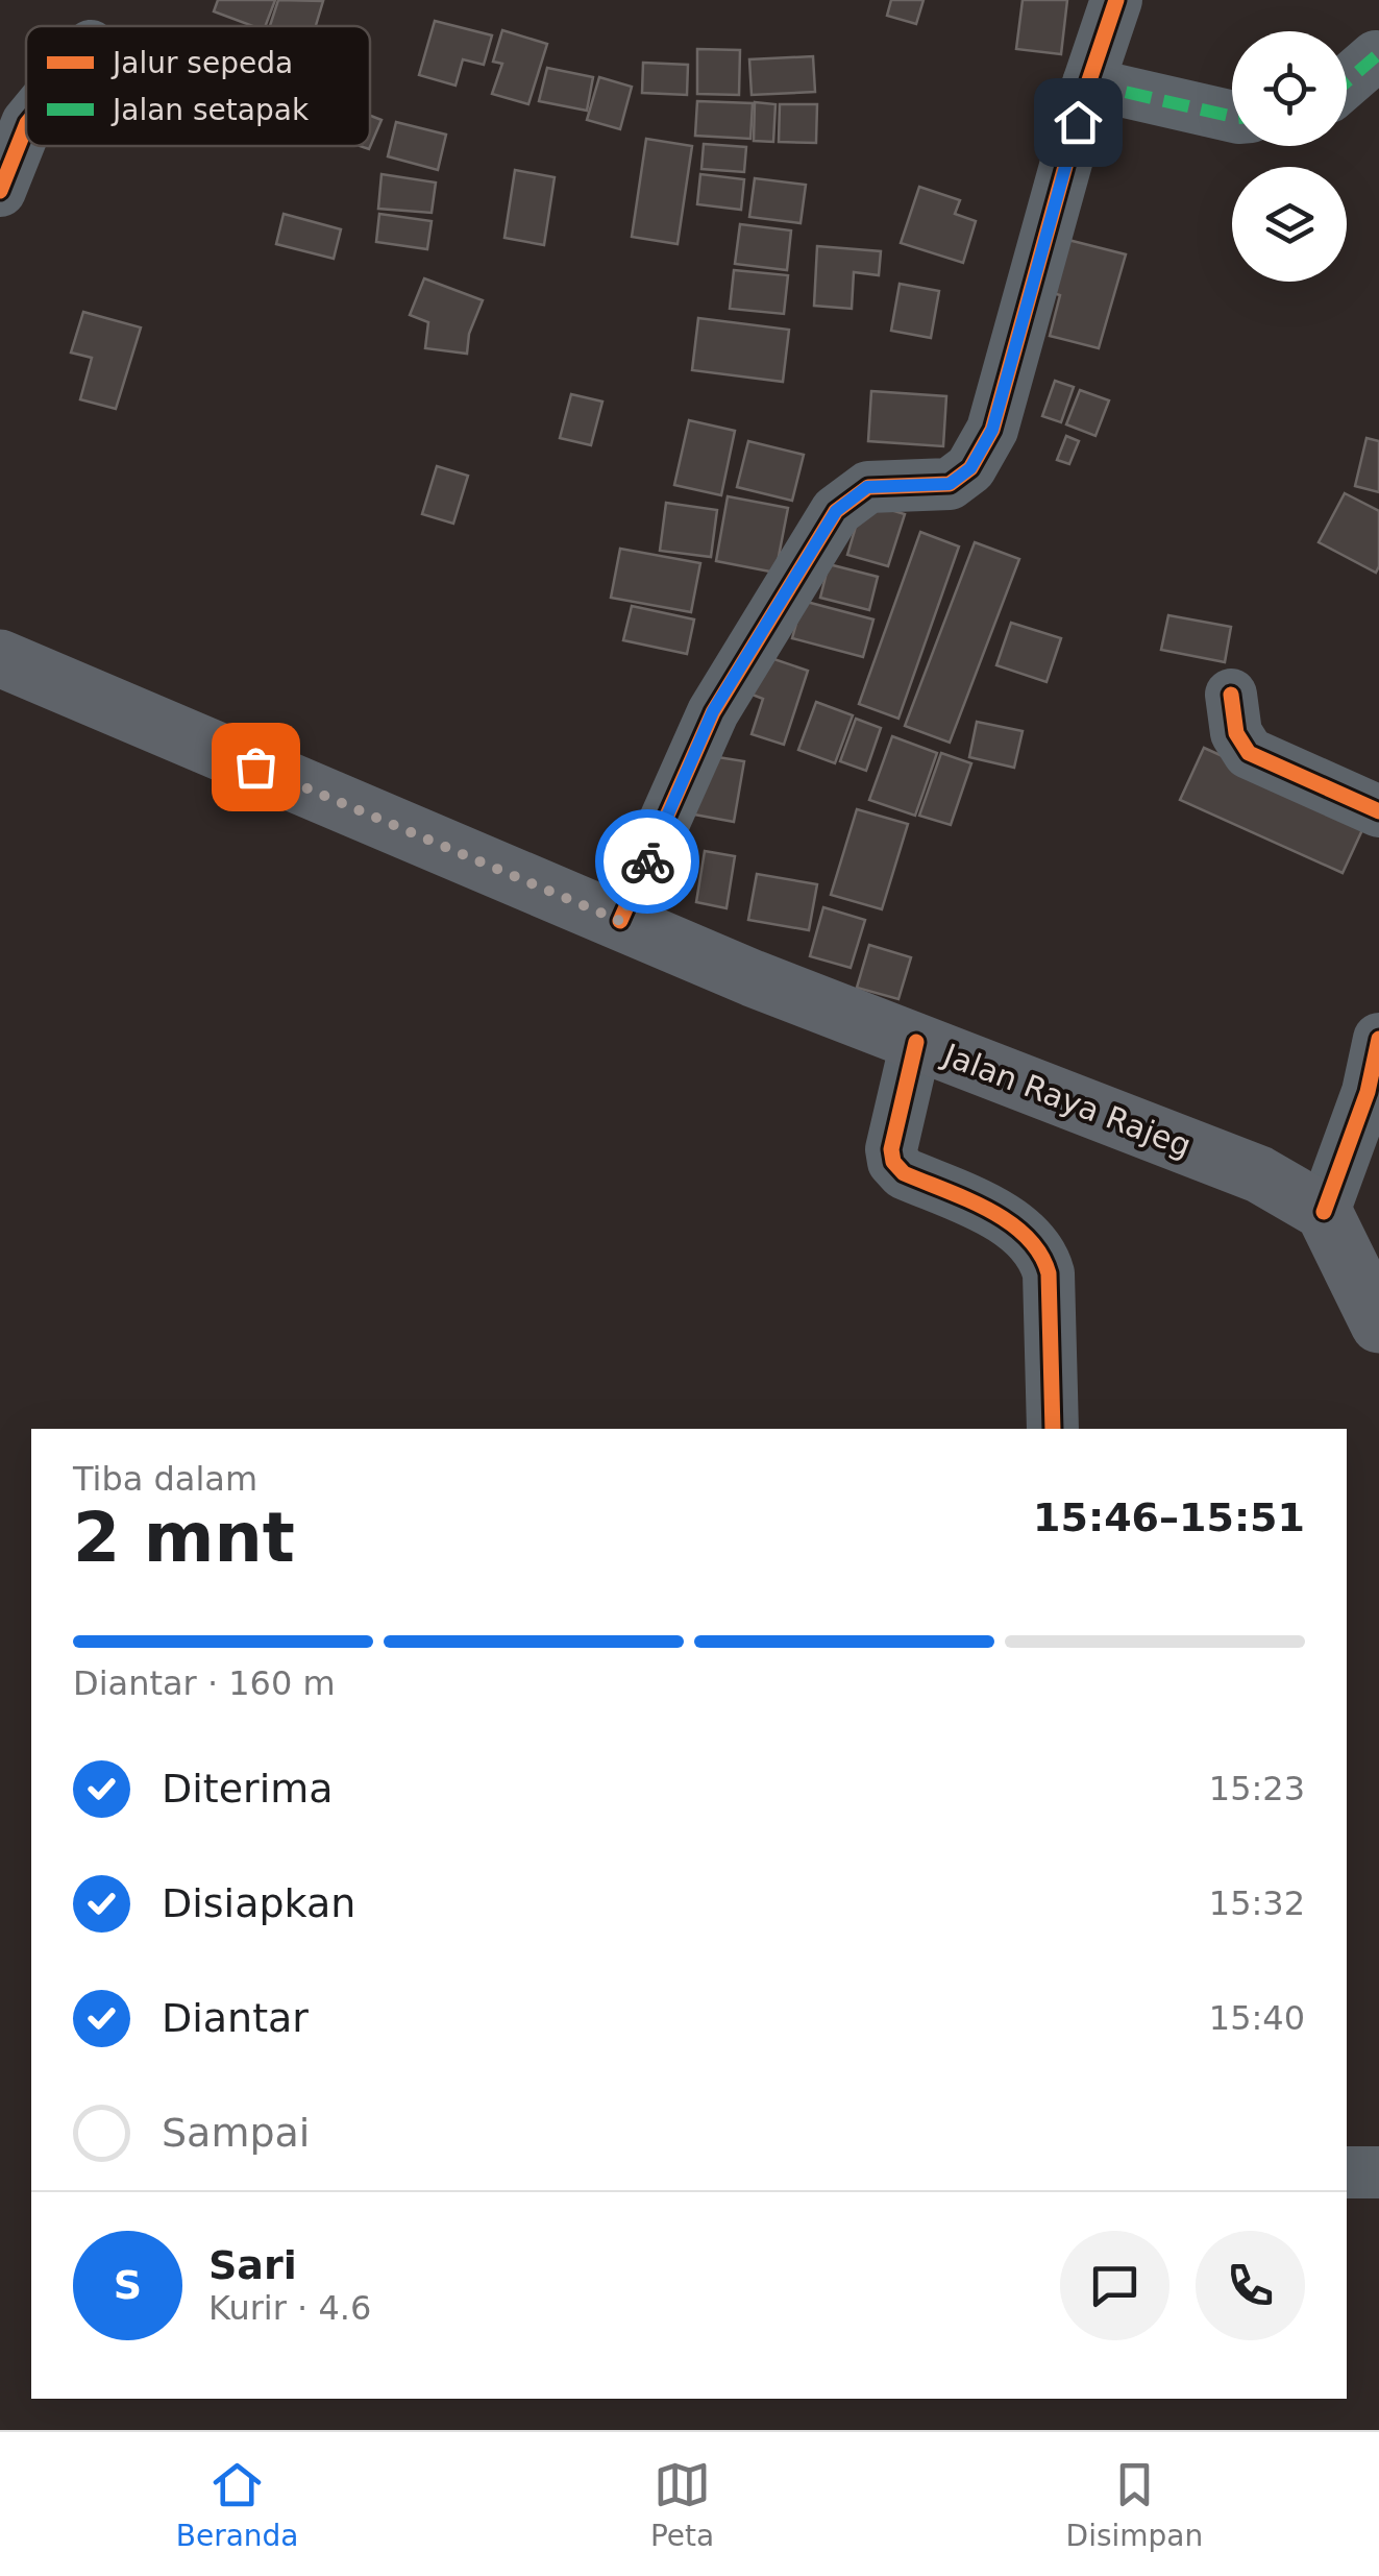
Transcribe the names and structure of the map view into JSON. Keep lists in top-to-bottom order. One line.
{"streets":{"main road":["Jalan Raya Rajeg"]},"legend":["Jalur sepeda","Jalan setapak"],"page":{"heading":["2 mnt","Tiba dalam","15:46–15:51"],"panel":["Sari","Kurir · 4.6"],"bar":"Diantar · 160 m","list":[["Diterima","15:23"],["Disiapkan","15:32"],["Diantar","15:40"],"Sampai"],"round":"S","tabs":["Beranda","Peta","Disimpan"]}}
